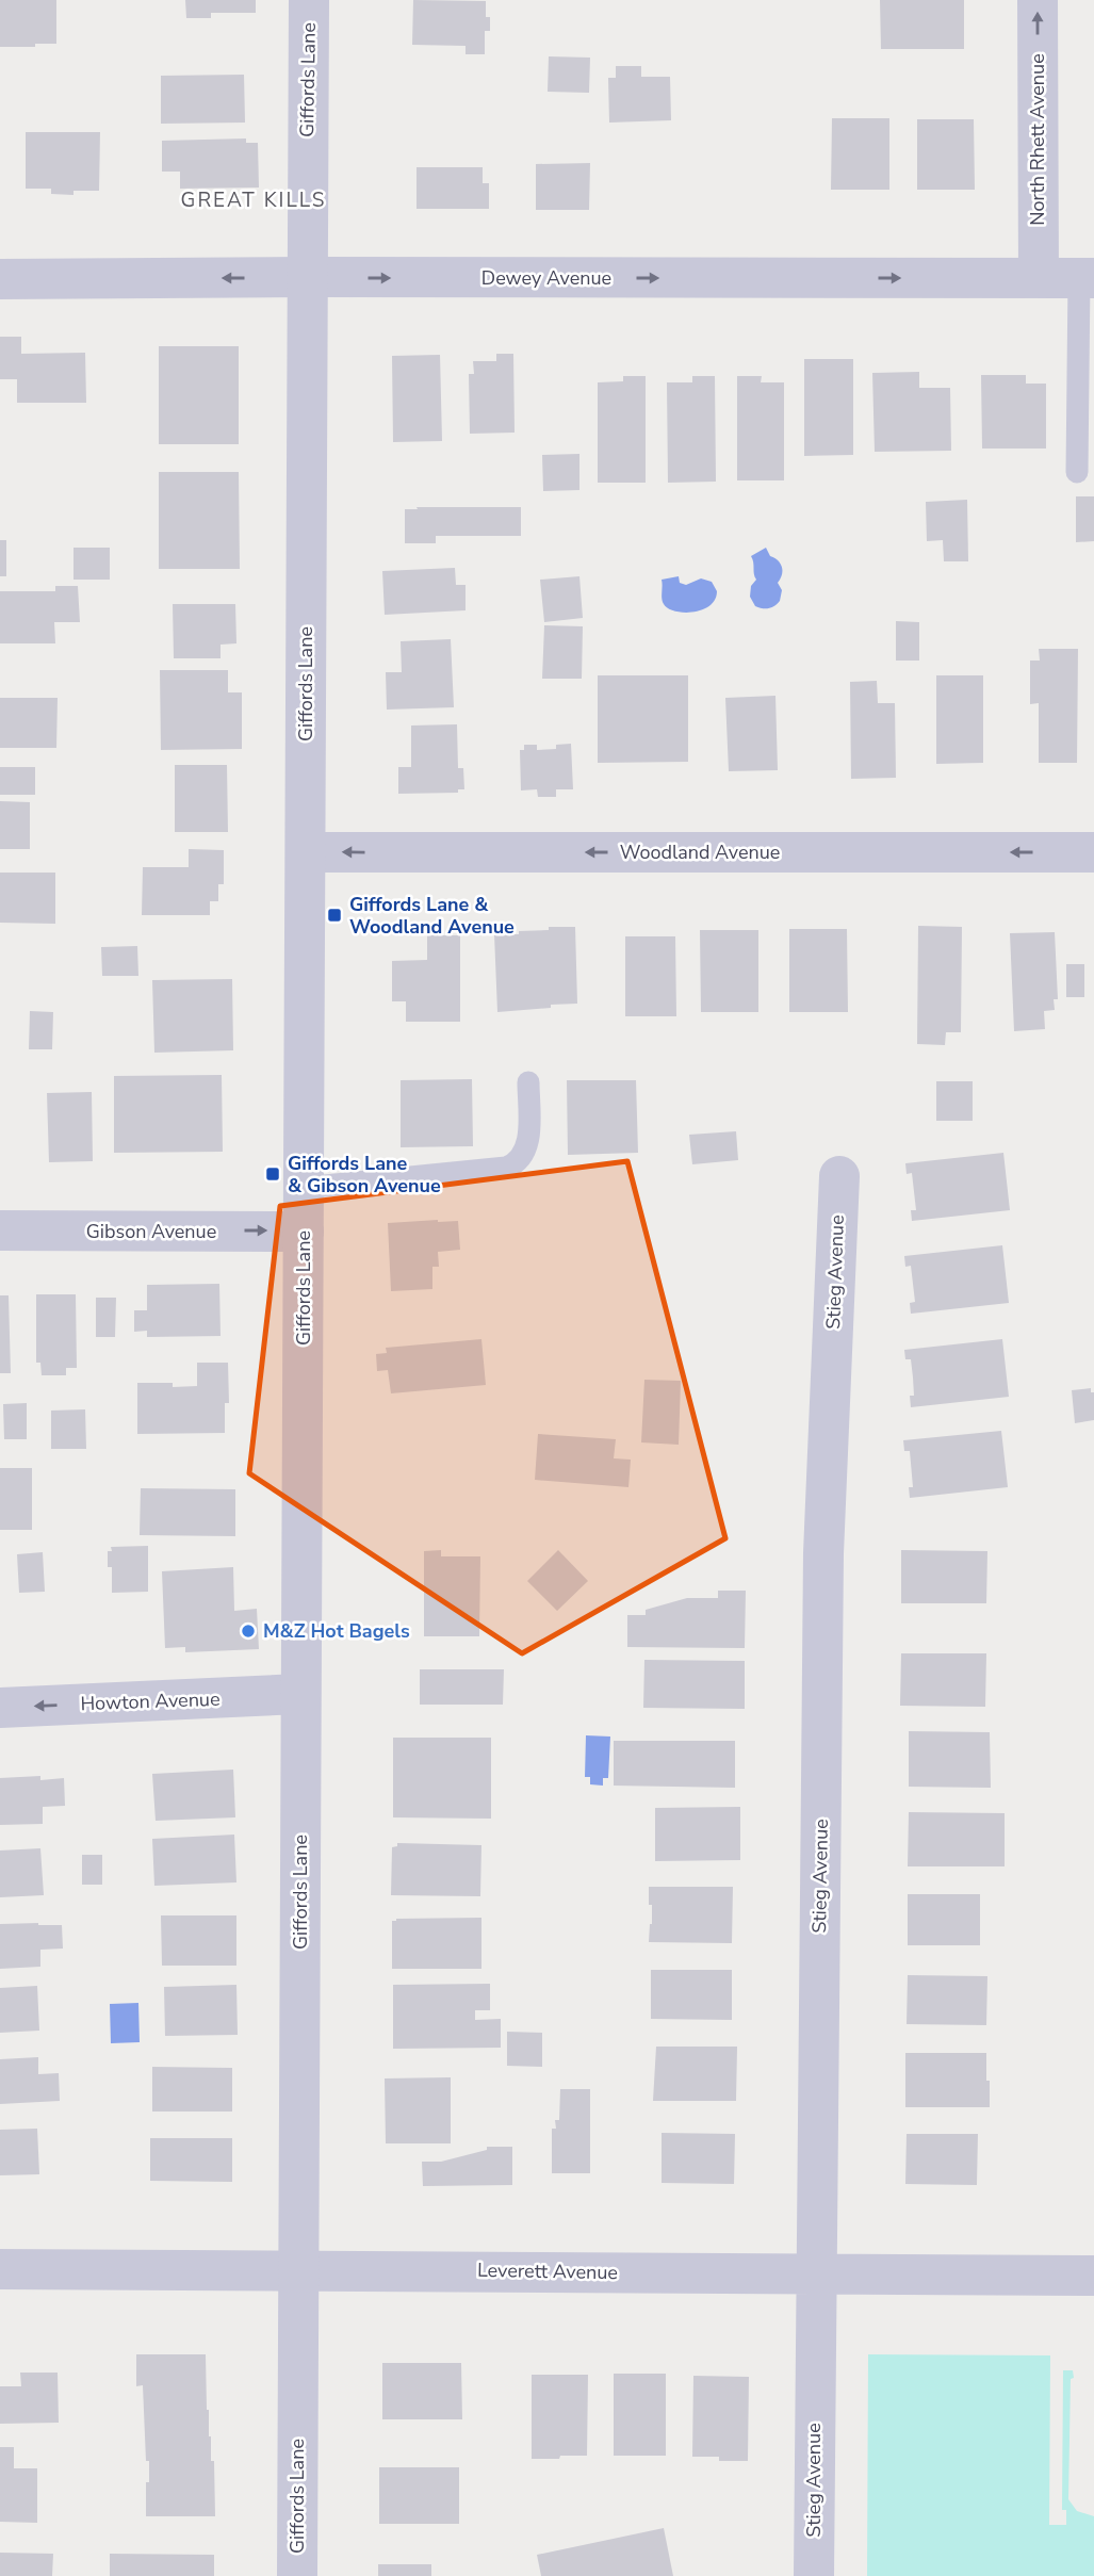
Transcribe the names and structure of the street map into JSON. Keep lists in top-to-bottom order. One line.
{"streets":{"street":["Giffords Lane","North Rhett Avenue","Dewey Avenue","Woodland Avenue","Gibson Avenue","Stieg Avenue","Howton Avenue","Leverett Avenue"]},"crossings":[["Giffords Lane","Dewey Avenue"],["Giffords Lane","Woodland Avenue"],["Giffords Lane","Gibson Avenue"],["Giffords Lane","Howton Avenue"],["Giffords Lane","Leverett Avenue"],["North Rhett Avenue","Dewey Avenue"],["Stieg Avenue","Leverett Avenue"]],"one_way":["North Rhett Avenue","Woodland Avenue","Gibson Avenue","Howton Avenue"],"districts":["GREAT KILLS"],"places":{"transit":["Giffords Lane & Woodland Avenue","Giffords Lane & Gibson Avenue"],"other":["M&Z Hot Bagels"]}}
